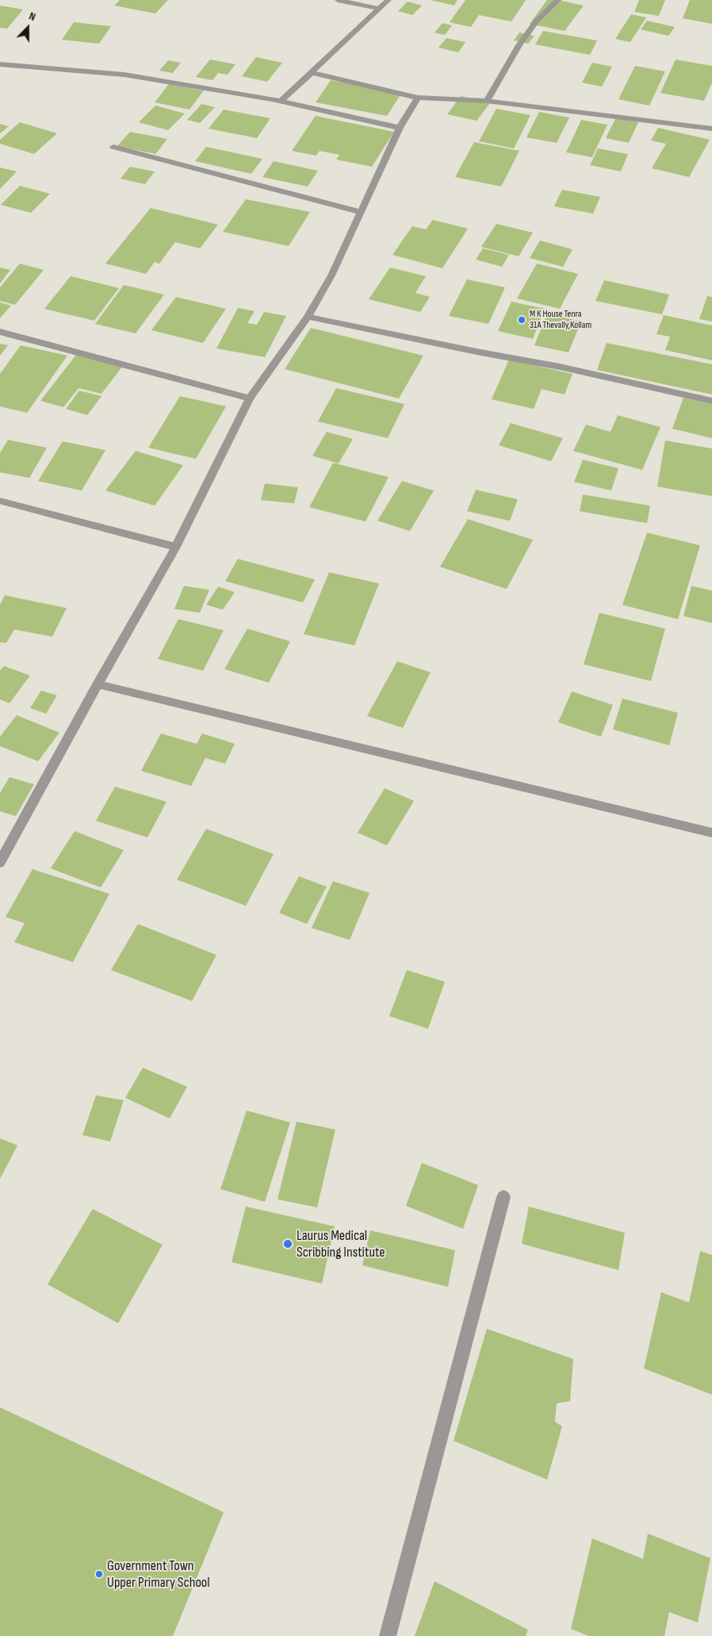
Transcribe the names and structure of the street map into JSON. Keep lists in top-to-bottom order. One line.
{"places":["M K House Tenra 31A Thevally,Kollam","Laurus Medical Scribbing Institute","Government Town Upper Primary School"],"north":"top"}
